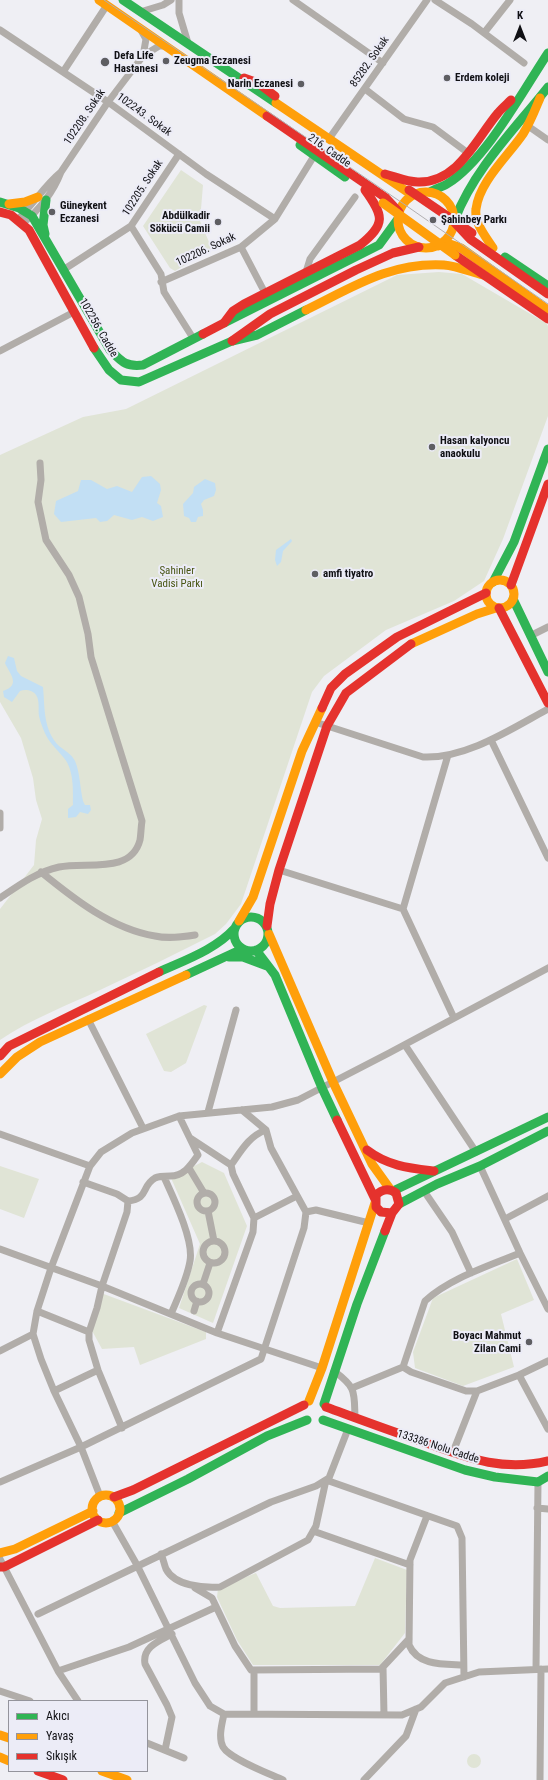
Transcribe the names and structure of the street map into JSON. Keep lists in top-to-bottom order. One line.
{"streets":{"main road":["216. Cadde","102256. Cadde","133386 Nolu Cadde"],"street":["85282. Sokak","102243. Sokak","102208. Sokak","102205. Sokak","102206. Sokak"]},"crossings":[["85282. Sokak","216. Cadde"],["102243. Sokak","102208. Sokak"],["102243. Sokak","102205. Sokak"],["102243. Sokak","102206. Sokak"],["102208. Sokak","216. Cadde"],["102208. Sokak","102256. Cadde"],["216. Cadde","102206. Sokak"],["216. Cadde","102256. Cadde"],["102205. Sokak","102256. Cadde"]],"parks":["Şahinler Vadisi Parkı"],"places":["Zeugma Eczanesi","Defa Life Hastanesi","Erdem koleji","Narin Eczanesi","Güneykent Eczanesi","Şahinbey Parkı","Abdülkadir Sökücü Camii","Hasan kalyoncu anaokulu","amfi tiyatro","Boyacı Mahmut Zilan Cami"],"legend":["Akıcı","Yavaş","Sıkışık"],"north":"top"}
